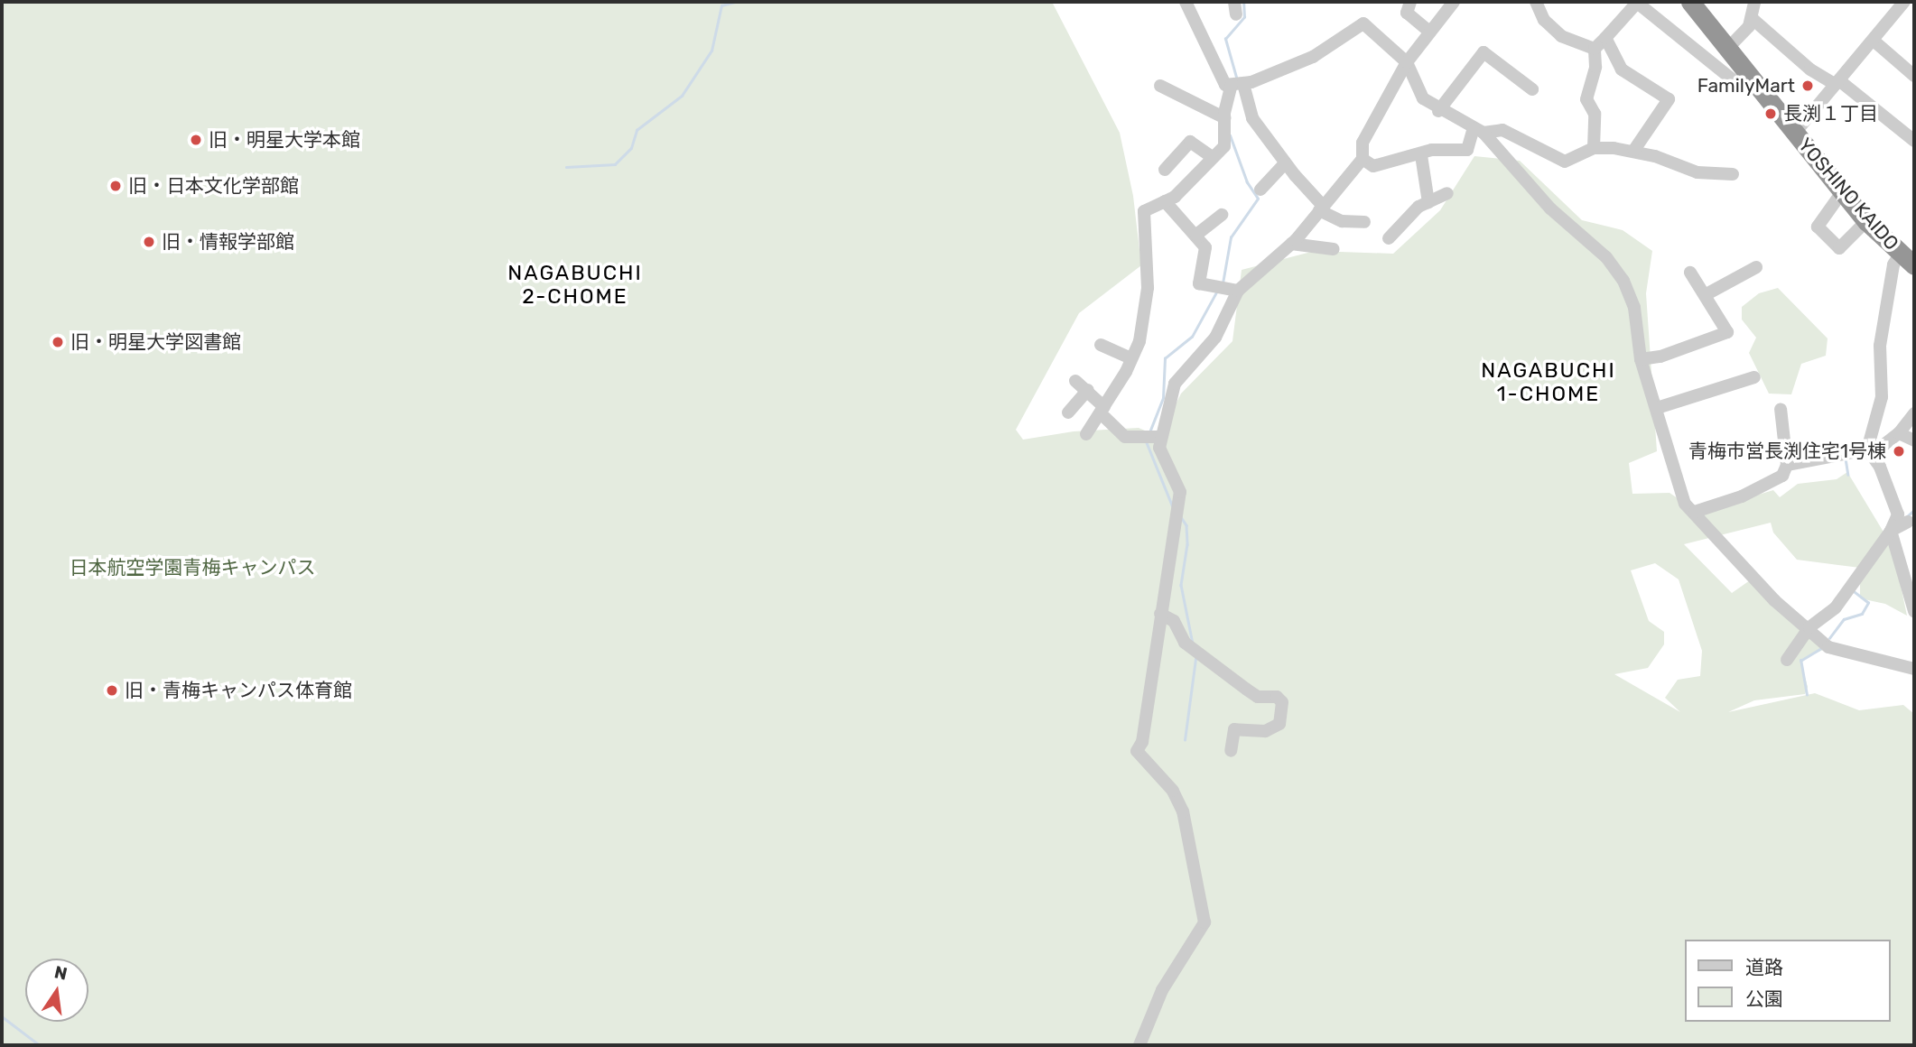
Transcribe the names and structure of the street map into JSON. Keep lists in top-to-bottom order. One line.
{"streets":{"highway":["YOSHINO KAIDO"]},"districts":["NAGABUCHI 2-CHOME","NAGABUCHI 1-CHOME"],"parks":["日本航空学園青梅キャンパス"],"places":["FamilyMart","長渕１丁目","旧・明星大学本館","旧・日本文化学部館","旧・情報学部館","旧・明星大学図書館","青梅市営長渕住宅1号棟","旧・青梅キャンパス体育館"],"legend":["道路","公園"],"north":"top"}
